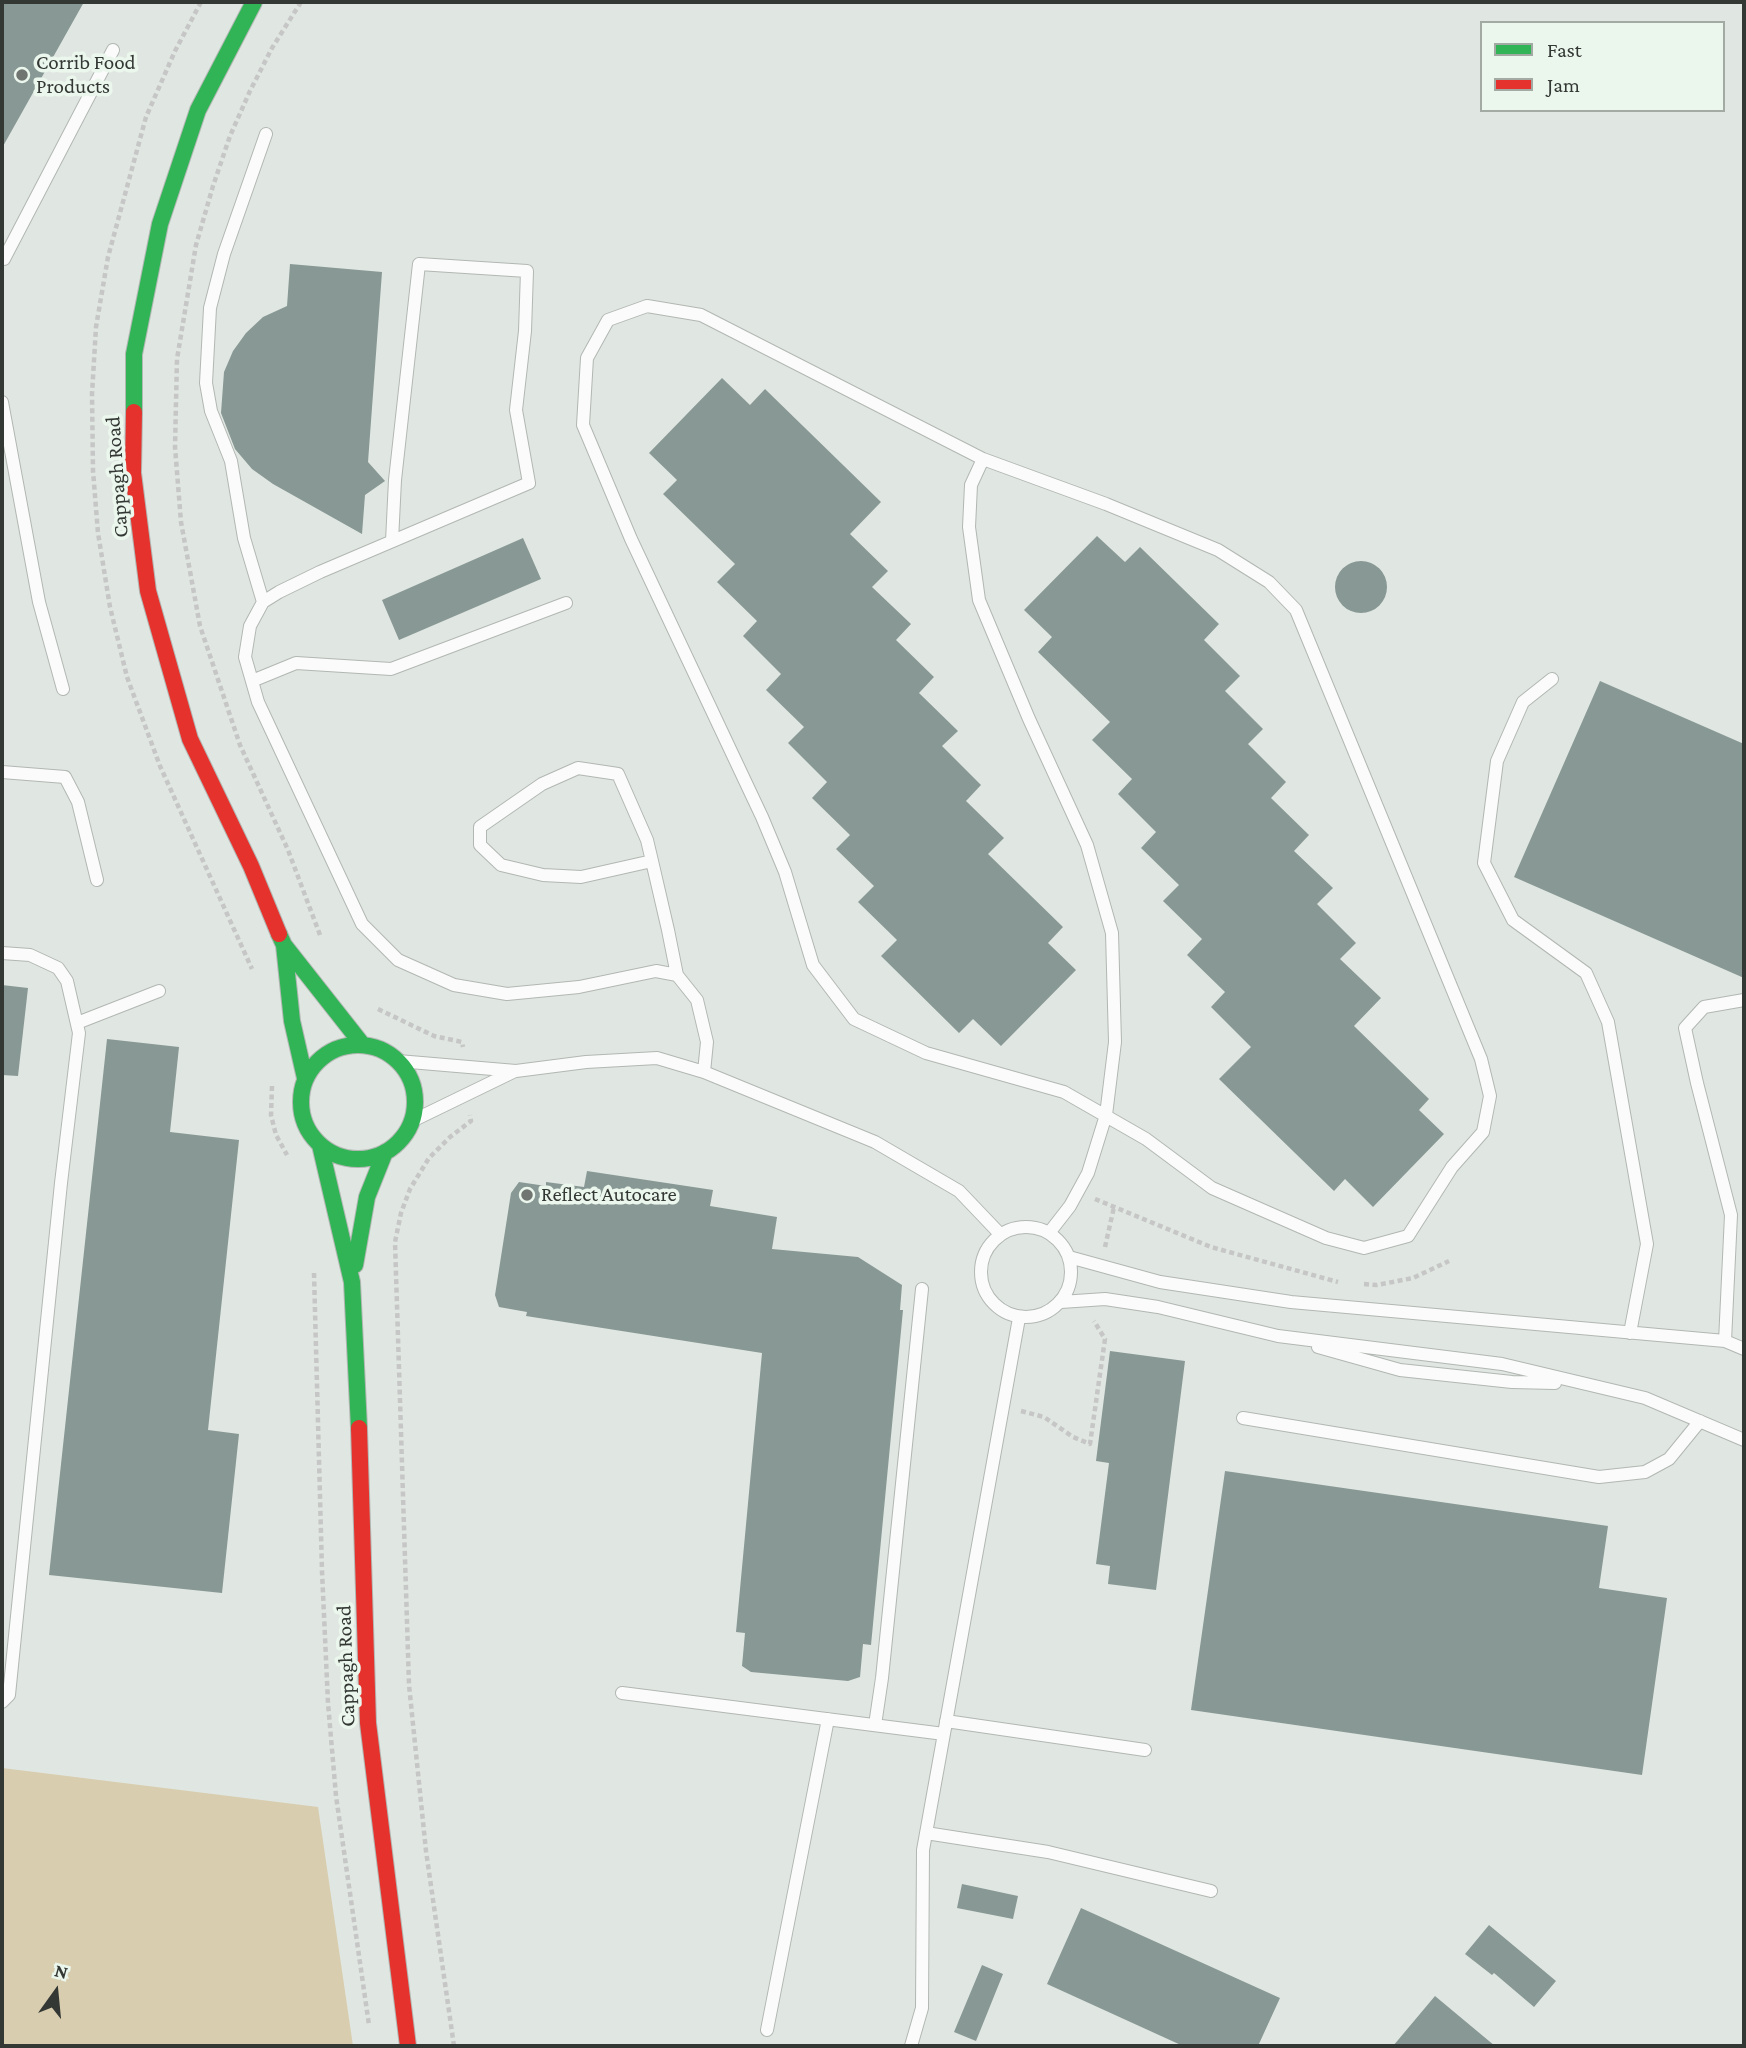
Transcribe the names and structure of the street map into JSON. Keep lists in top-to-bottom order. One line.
{"streets":{"street":["Cappagh Road"]},"places":["Corrib Food Products","Reflect Autocare"],"legend":["Fast","Jam"],"north":"top"}
